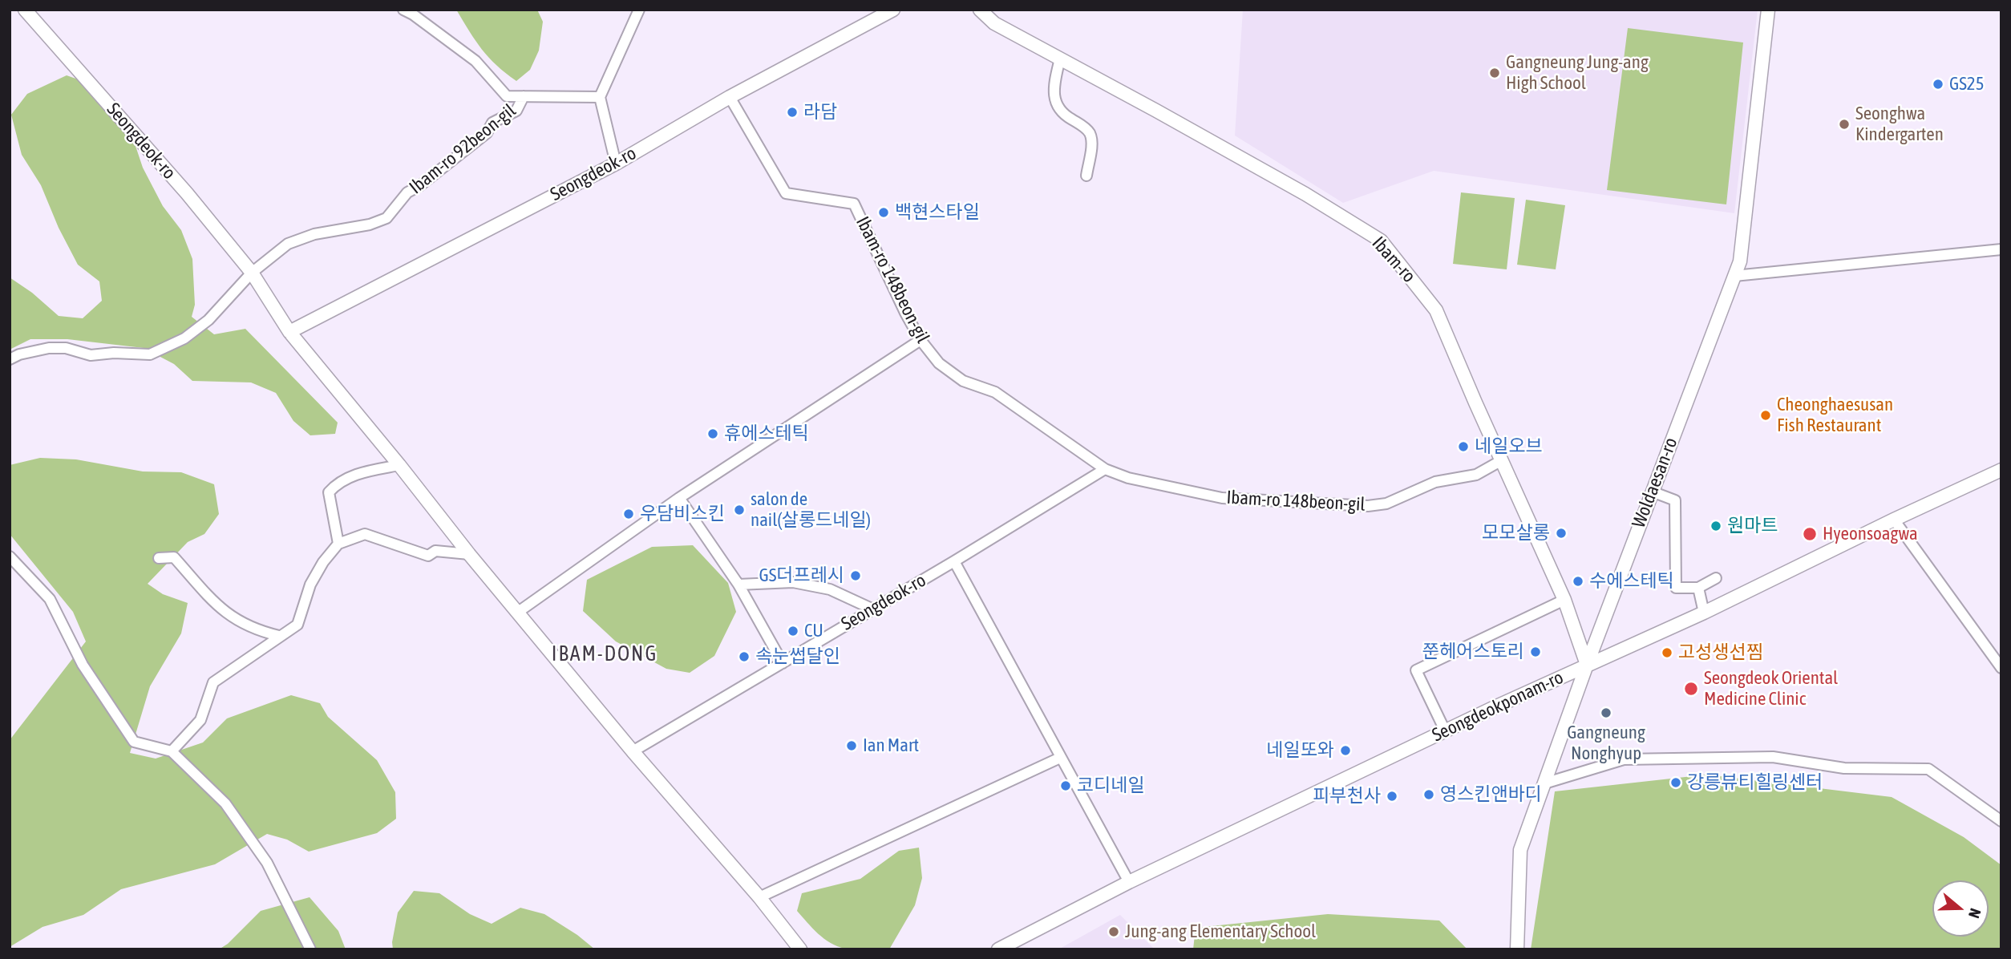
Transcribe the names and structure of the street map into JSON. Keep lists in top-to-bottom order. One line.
{"streets":{"street":["Seongdeok-ro","Ibam-ro 92beon-gil","Ibam-ro","Ibam-ro 148beon-gil","Woldaesan-ro","Seongdeokponam-ro"]},"crossings":[["Seongdeok-ro","Ibam-ro 92beon-gil"],["Seongdeok-ro","Ibam-ro 148beon-gil"],["Ibam-ro","Ibam-ro 148beon-gil"],["Ibam-ro","Woldaesan-ro"],["Ibam-ro","Seongdeokponam-ro"],["Woldaesan-ro","Seongdeokponam-ro"]],"districts":["IBAM-DONG"],"places":["Gangneung Jung-ang High School","GS25","라담","Seonghwa Kindergarten","백현스타일","Cheonghaesusan Fish Restaurant","휴에스테틱","네일오브","salon de nail(살롱드네일)","우담비스킨","원마트","모모살롱","Hyeonsoagwa","GS더프레시","수에스테틱","CU","쭌헤어스토리","고성생선찜","속눈썹달인","Seongdeok Oriental Medicine Clinic","Gangneung Nonghyup","Ian Mart","네일또와","강릉뷰티힐링센터","코디네일","영스킨앤바디","피부천사","Jung-ang Elementary School"],"north":"right"}
